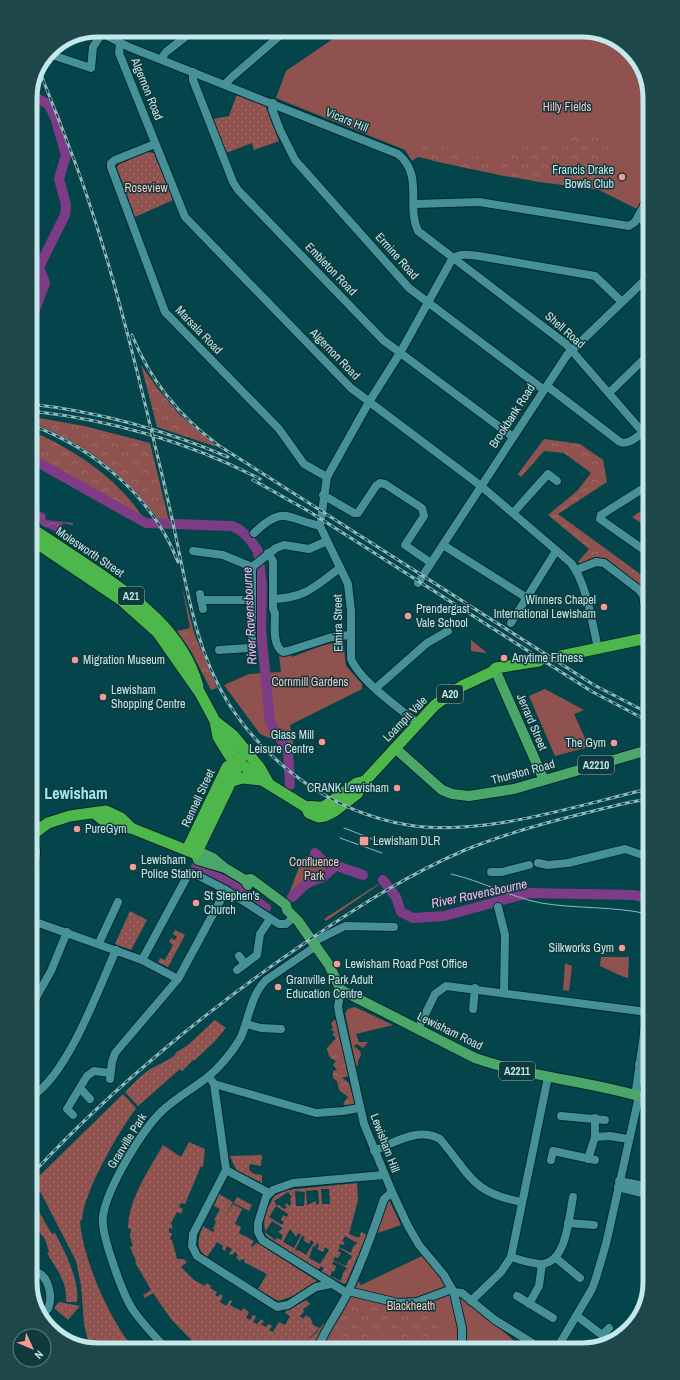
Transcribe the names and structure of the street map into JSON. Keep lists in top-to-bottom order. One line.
{"streets":{"highway":["Molesworth Street","A21","A20","Loampit Vale","Rennell Street"],"main road":["Jerrard Street","A2210","Thurston Road","Lewisham Road","A2211"],"street":["Algernon Road","Vicars Hill","Ermine Road","Embleton Road","Marsala Road","Shell Road","Brookbank Road","Elmira Street","Granville Park","Lewisham Hill"]},"crossings":[["Algernon Road","Vicars Hill"],["Algernon Road","Marsala Road"],["Algernon Road","Brookbank Road"],["Algernon Road","Elmira Street"],["Vicars Hill","Ermine Road"],["Vicars Hill","Embleton Road"],["Vicars Hill","Shell Road"],["Ermine Road","Brookbank Road"],["Ermine Road","Elmira Street"],["Embleton Road","Brookbank Road"],["Embleton Road","Elmira Street"],["Marsala Road","Elmira Street"],["Shell Road","Brookbank Road"],["Molesworth Street","Rennell Street"],["Elmira Street","Loampit Vale"],["Loampit Vale","Jerrard Street"],["Loampit Vale","Thurston Road"],["Loampit Vale","Rennell Street"],["Jerrard Street","Thurston Road"],["Lewisham Road","Lewisham Hill"]],"districts":["Lewisham"],"water":["River Ravensbourne"],"parks":["Hilly Fields","Roseview","Cornmill Gardens","Confluence Park","Blackheath"],"places":{"other":["Francis Drake Bowls Club","Winners Chapel International Lewisham","Prendergast Vale School","Anytime Fitness","Migration Museum","Lewisham Shopping Centre","Glass Mill Leisure Centre","The Gym","CRANK Lewisham","PureGym","Lewisham Police Station","St Stephen's Church","Silkworks Gym","Lewisham Road Post Office","Granville Park Adult Education Centre"],"transit":["Lewisham DLR"]},"north":"bottom right"}
